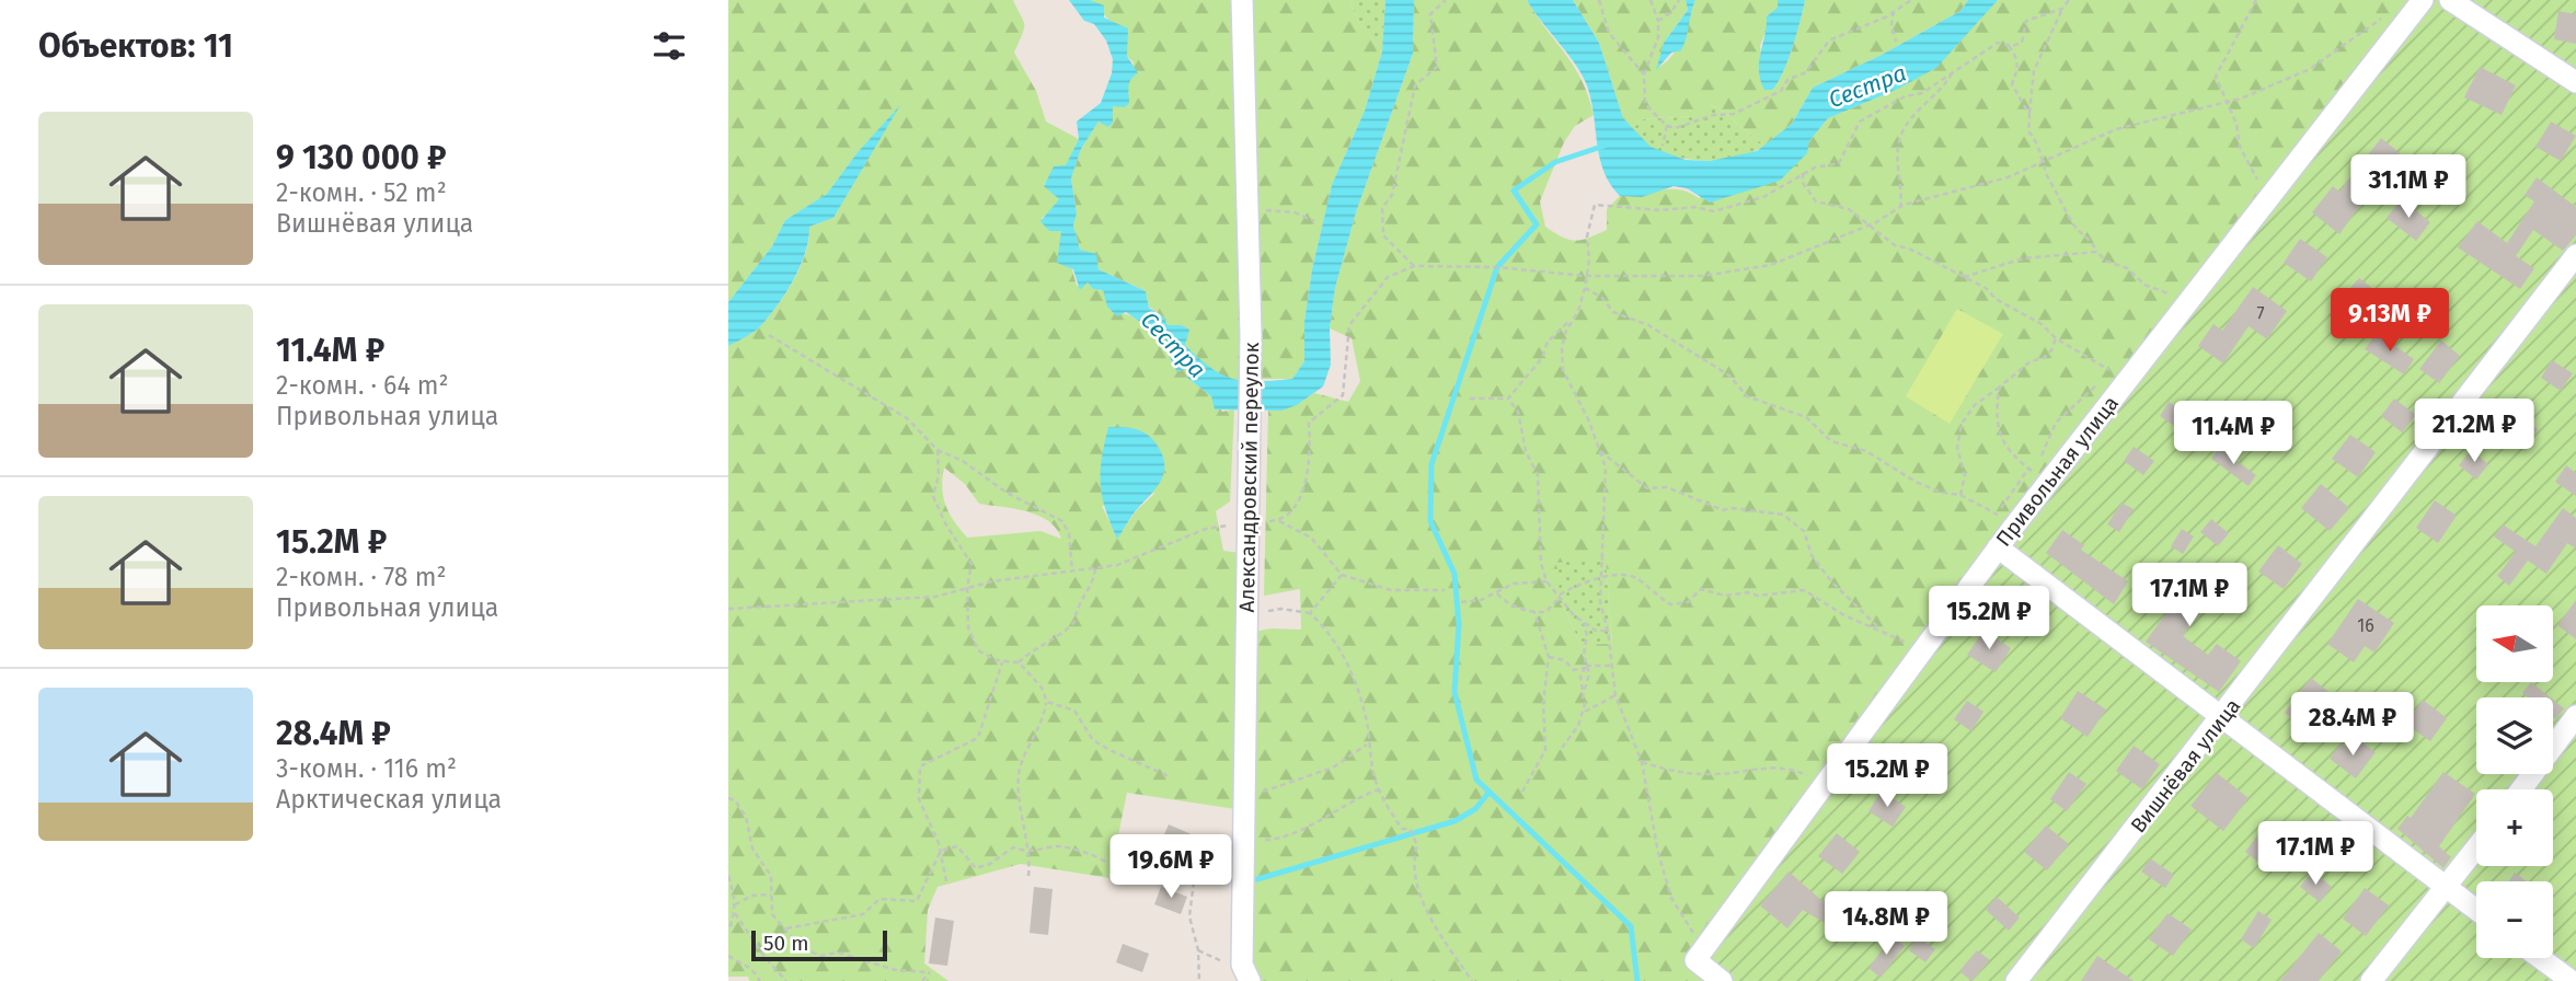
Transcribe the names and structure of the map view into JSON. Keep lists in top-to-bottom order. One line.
{"streets":{"street":["Привольная улица","Александровский переулок","Вишнёвая улица"]},"water":["Сестра"],"house_numbers":["7","16"],"scale_bar":"50 m","north":"left","page":{"heading":"Объектов: 11","list":[{"name":"9 130 000 ₽","note":"2-комн. · 52 m² · Вишнёвая улица"},{"name":"11.4M ₽","note":"2-комн. · 64 m² · Привольная улица"},{"name":"15.2M ₽","note":"2-комн. · 78 m² · Привольная улица"},{"name":"28.4M ₽","note":"3-комн. · 116 m² · Арктическая улица"}],"price":["31.1M ₽","9.13M ₽","21.2M ₽","11.4M ₽","17.1M ₽","15.2M ₽","28.4M ₽","15.2M ₽","17.1M ₽","19.6M ₽","14.8M ₽"],"map_buttons":["+","−"],"scale":"50 m"}}
